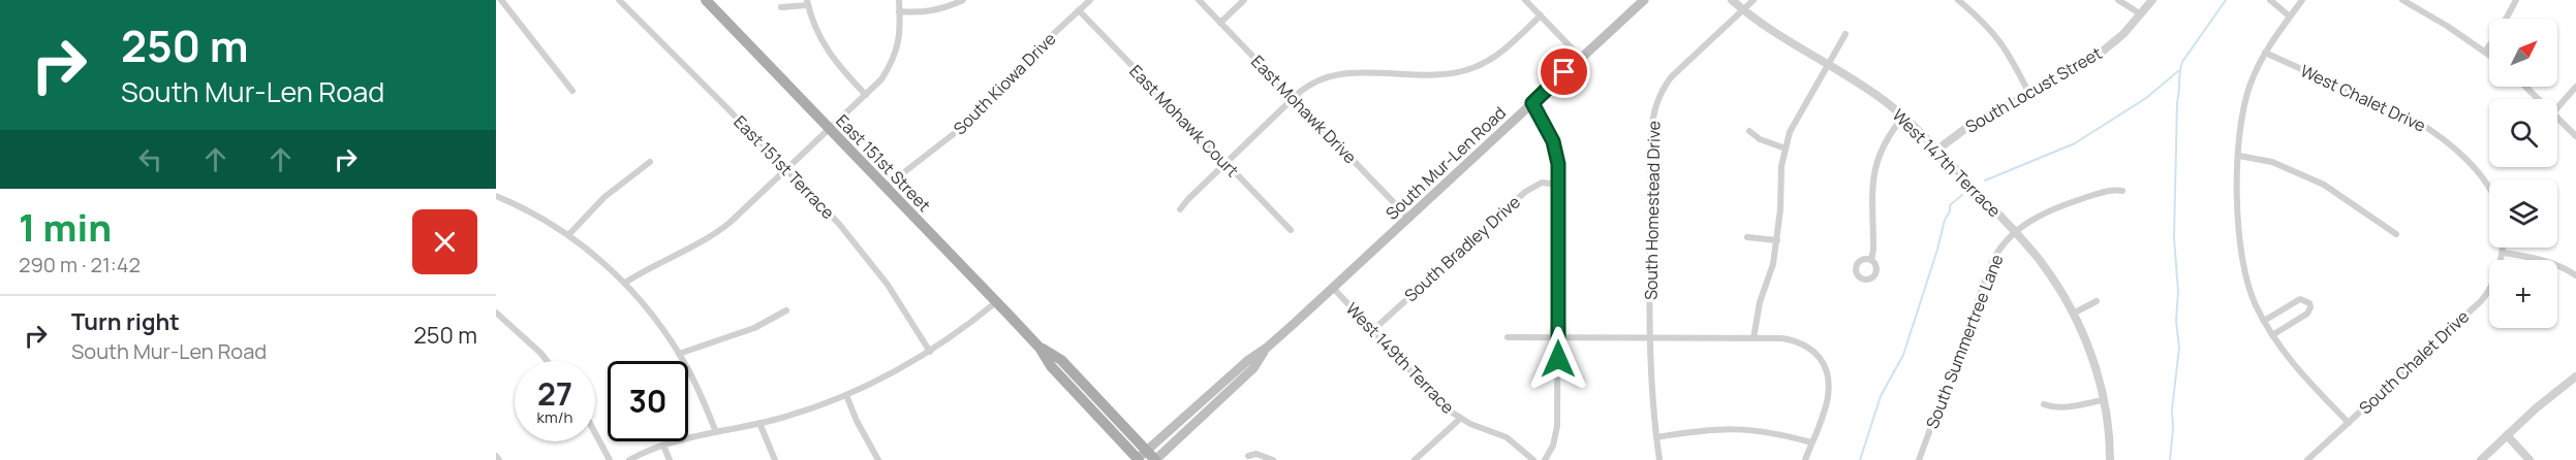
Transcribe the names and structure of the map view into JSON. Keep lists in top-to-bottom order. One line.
{"streets":{"main road":["East 151st Street","South Mur-Len Road"],"street":["South Kiowa Drive","South Locust Street","West Chalet Drive","East Mohawk Drive","East Mohawk Court","West 147th Terrace","East 151st Terrace","South Homestead Drive","South Bradley Drive","South Summertree Lane","West 149th Terrace","South Chalet Drive"]},"crossings":[["South Kiowa Drive","East Mohawk Court"],["South Kiowa Drive","East 151st Street"],["South Locust Street","West 147th Terrace"],["East Mohawk Drive","South Mur-Len Road"],["East 151st Street","South Mur-Len Road"],["South Mur-Len Road","West 149th Terrace"],["West 147th Terrace","South Homestead Drive"],["West 147th Terrace","South Summertree Lane"],["South Bradley Drive","West 149th Terrace"]],"north":"top right","page":{"turn":["250 m","South Mur-Len Road"],"map_buttons":"+","heading":["1 min","290 m · 21:42"],"list":[{"name":"Turn right","note":"South Mur-Len Road","value":"250 m"}],"speed":"27 km/h","limit":"30"}}
